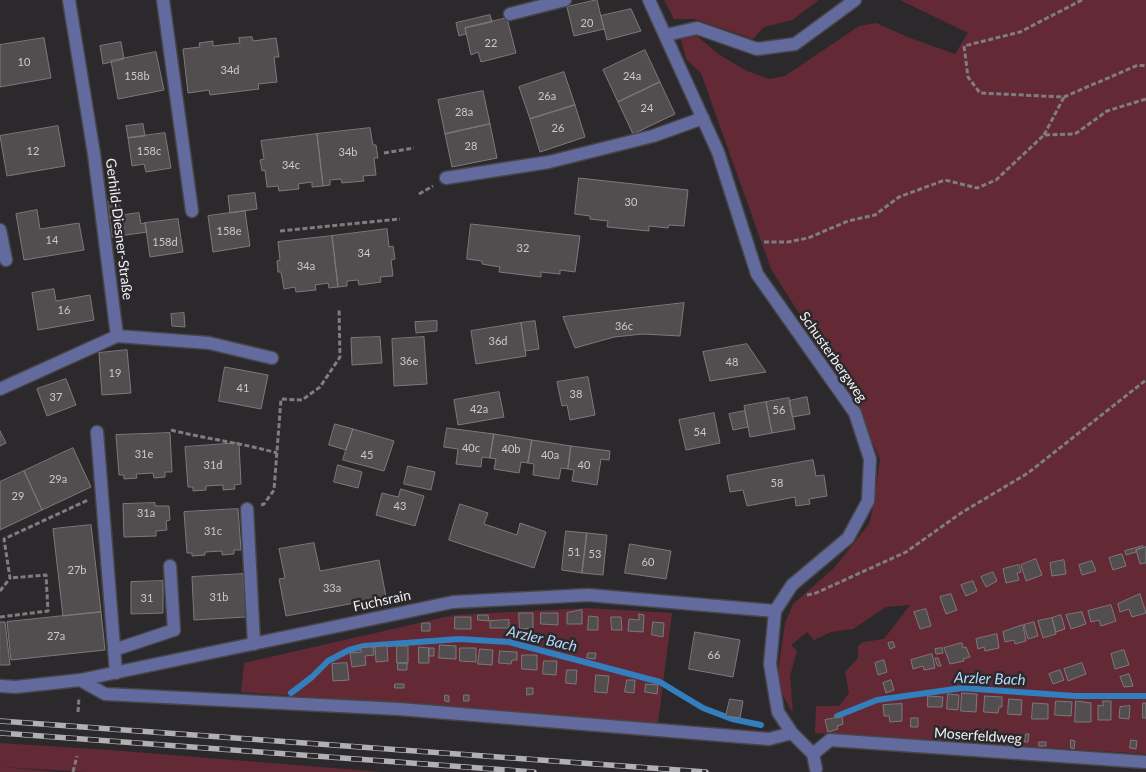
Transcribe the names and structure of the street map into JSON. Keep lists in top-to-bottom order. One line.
{"streets":{"street":["Gerhild-Diesner-Straße","Schusterbergweg","Fuchsrain","Moserfeldweg"]},"crossings":[["Schusterbergweg","Fuchsrain"]],"water":["Arzler Bach"],"house_numbers":["20","22","10","34d","158b","24a","26a","24","28a","26","28","12","158c","34b","34c","30","158e","14","158d","32","34","34a","16","36c","36d","36e","48","19","41","38","37","42a","56","54","40c","40b","31e","45","40a","31d","40","29a","58","29","43","31a","31c","51","53","60","27b","33a","31b","31","27a","66"]}
